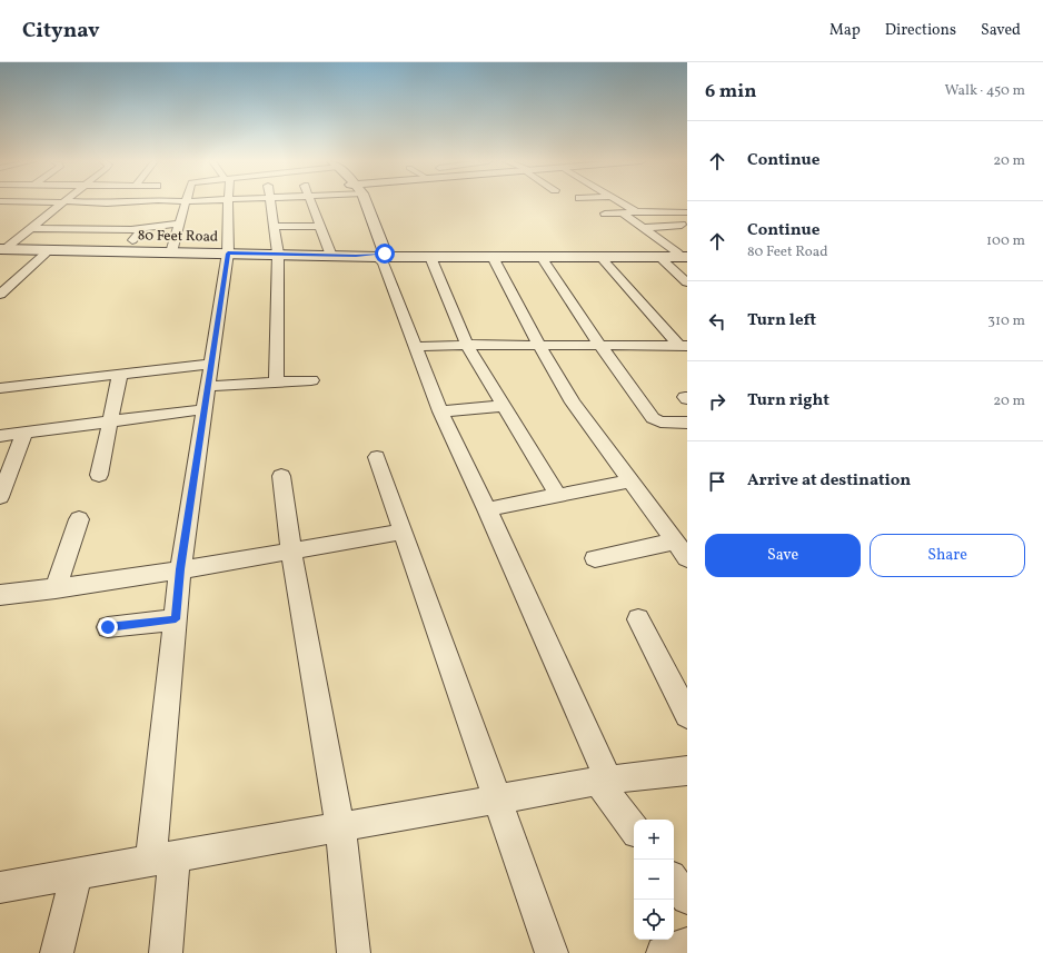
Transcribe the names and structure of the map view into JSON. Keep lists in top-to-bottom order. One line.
{"streets":{"main road":["80 Feet Road"]},"page":{"header":"Citynav","nav":["Map","Directions","Saved"],"heading":["6 min","Walk · 450 m"],"list":[["Continue","20 m"],["Continue","80 Feet Road","100 m"],["Turn left","310 m"],["Turn right","20 m"],"Arrive at destination"],"buttons":["Save","Share"],"map_buttons":["+","−"]}}
